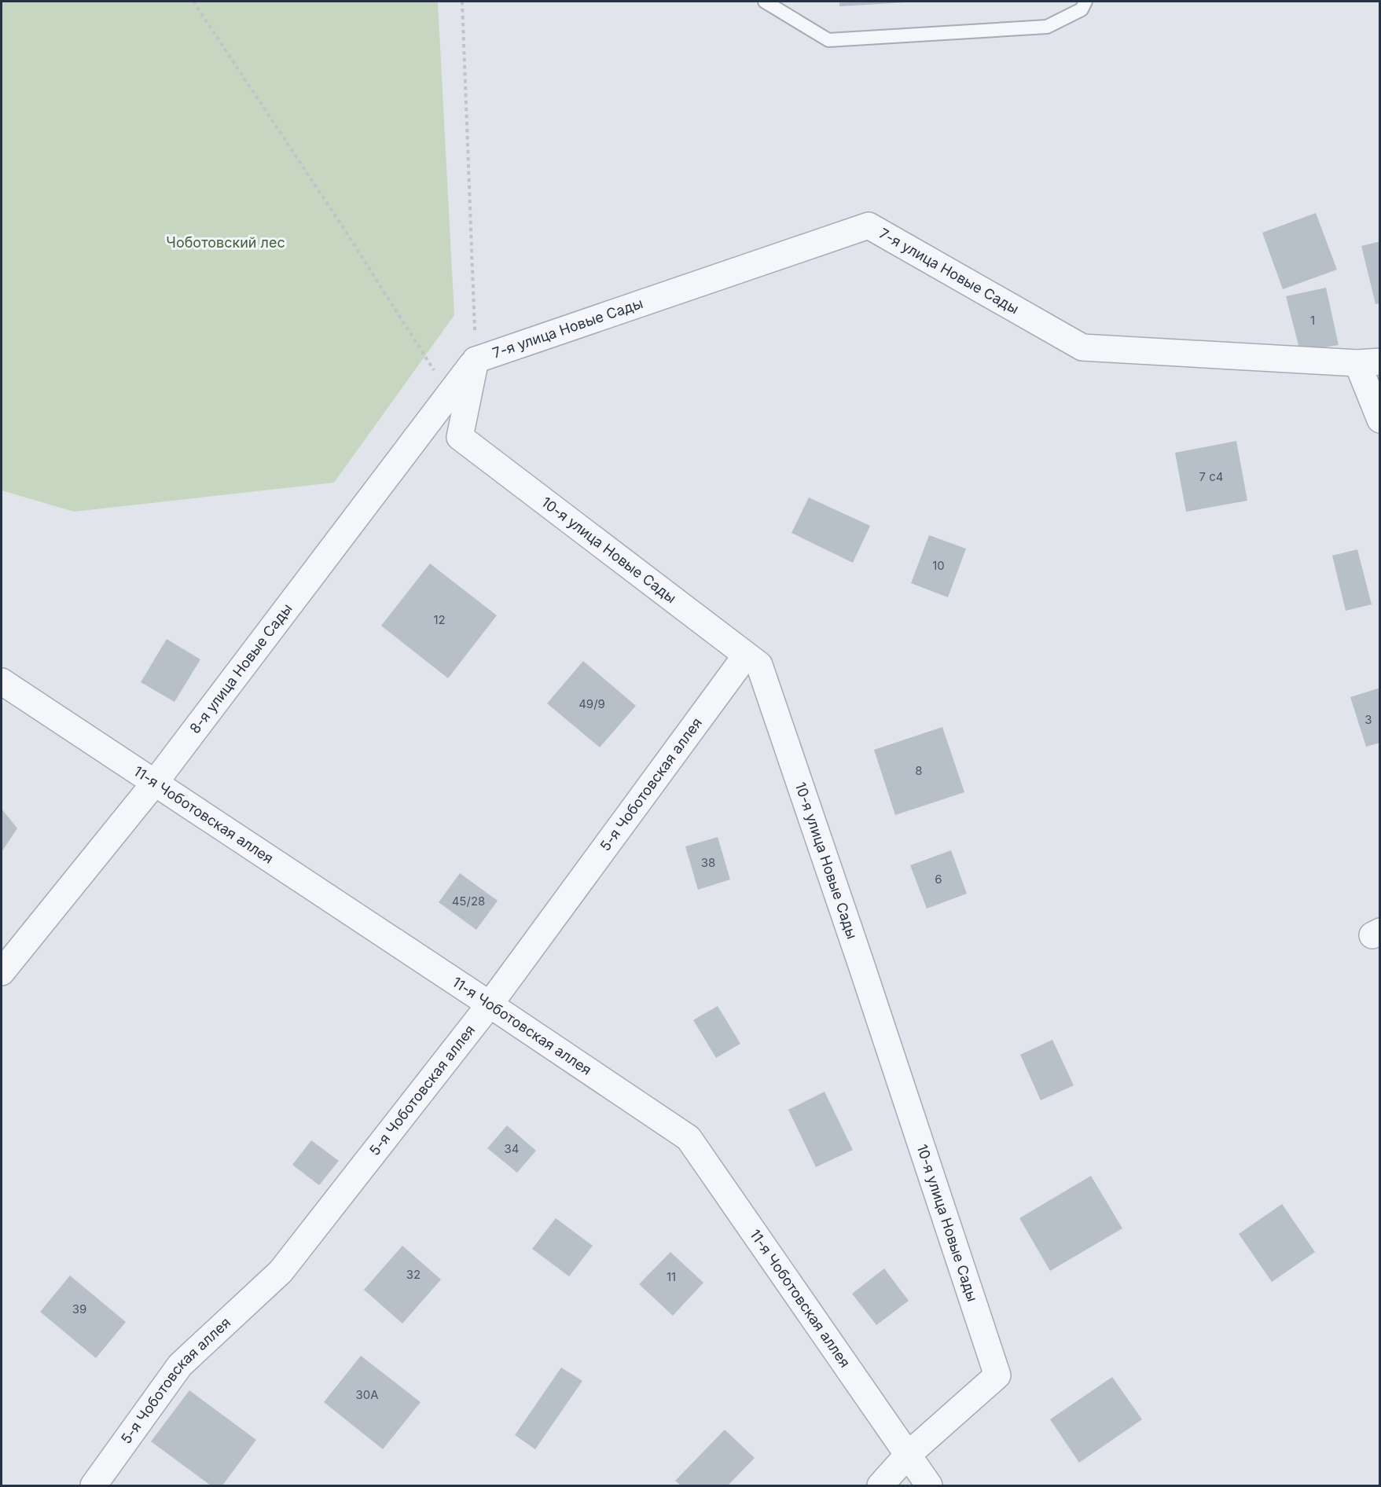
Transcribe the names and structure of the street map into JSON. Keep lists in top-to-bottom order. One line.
{"streets":{"street":["7-я улица Новые Сады","10-я улица Новые Сады","8-я улица Новые Сады","5-я Чоботовская аллея","11-я Чоботовская аллея"]},"crossings":[["7-я улица Новые Сады","10-я улица Новые Сады"],["7-я улица Новые Сады","8-я улица Новые Сады"],["10-я улица Новые Сады","8-я улица Новые Сады"],["10-я улица Новые Сады","5-я Чоботовская аллея"],["10-я улица Новые Сады","11-я Чоботовская аллея"],["8-я улица Новые Сады","11-я Чоботовская аллея"],["5-я Чоботовская аллея","11-я Чоботовская аллея"]],"parks":["Чоботовский лес"],"house_numbers":["1","7 с4","10","12","49/9","3","8","38","6","45/28","34","32","11","39","30А"]}
